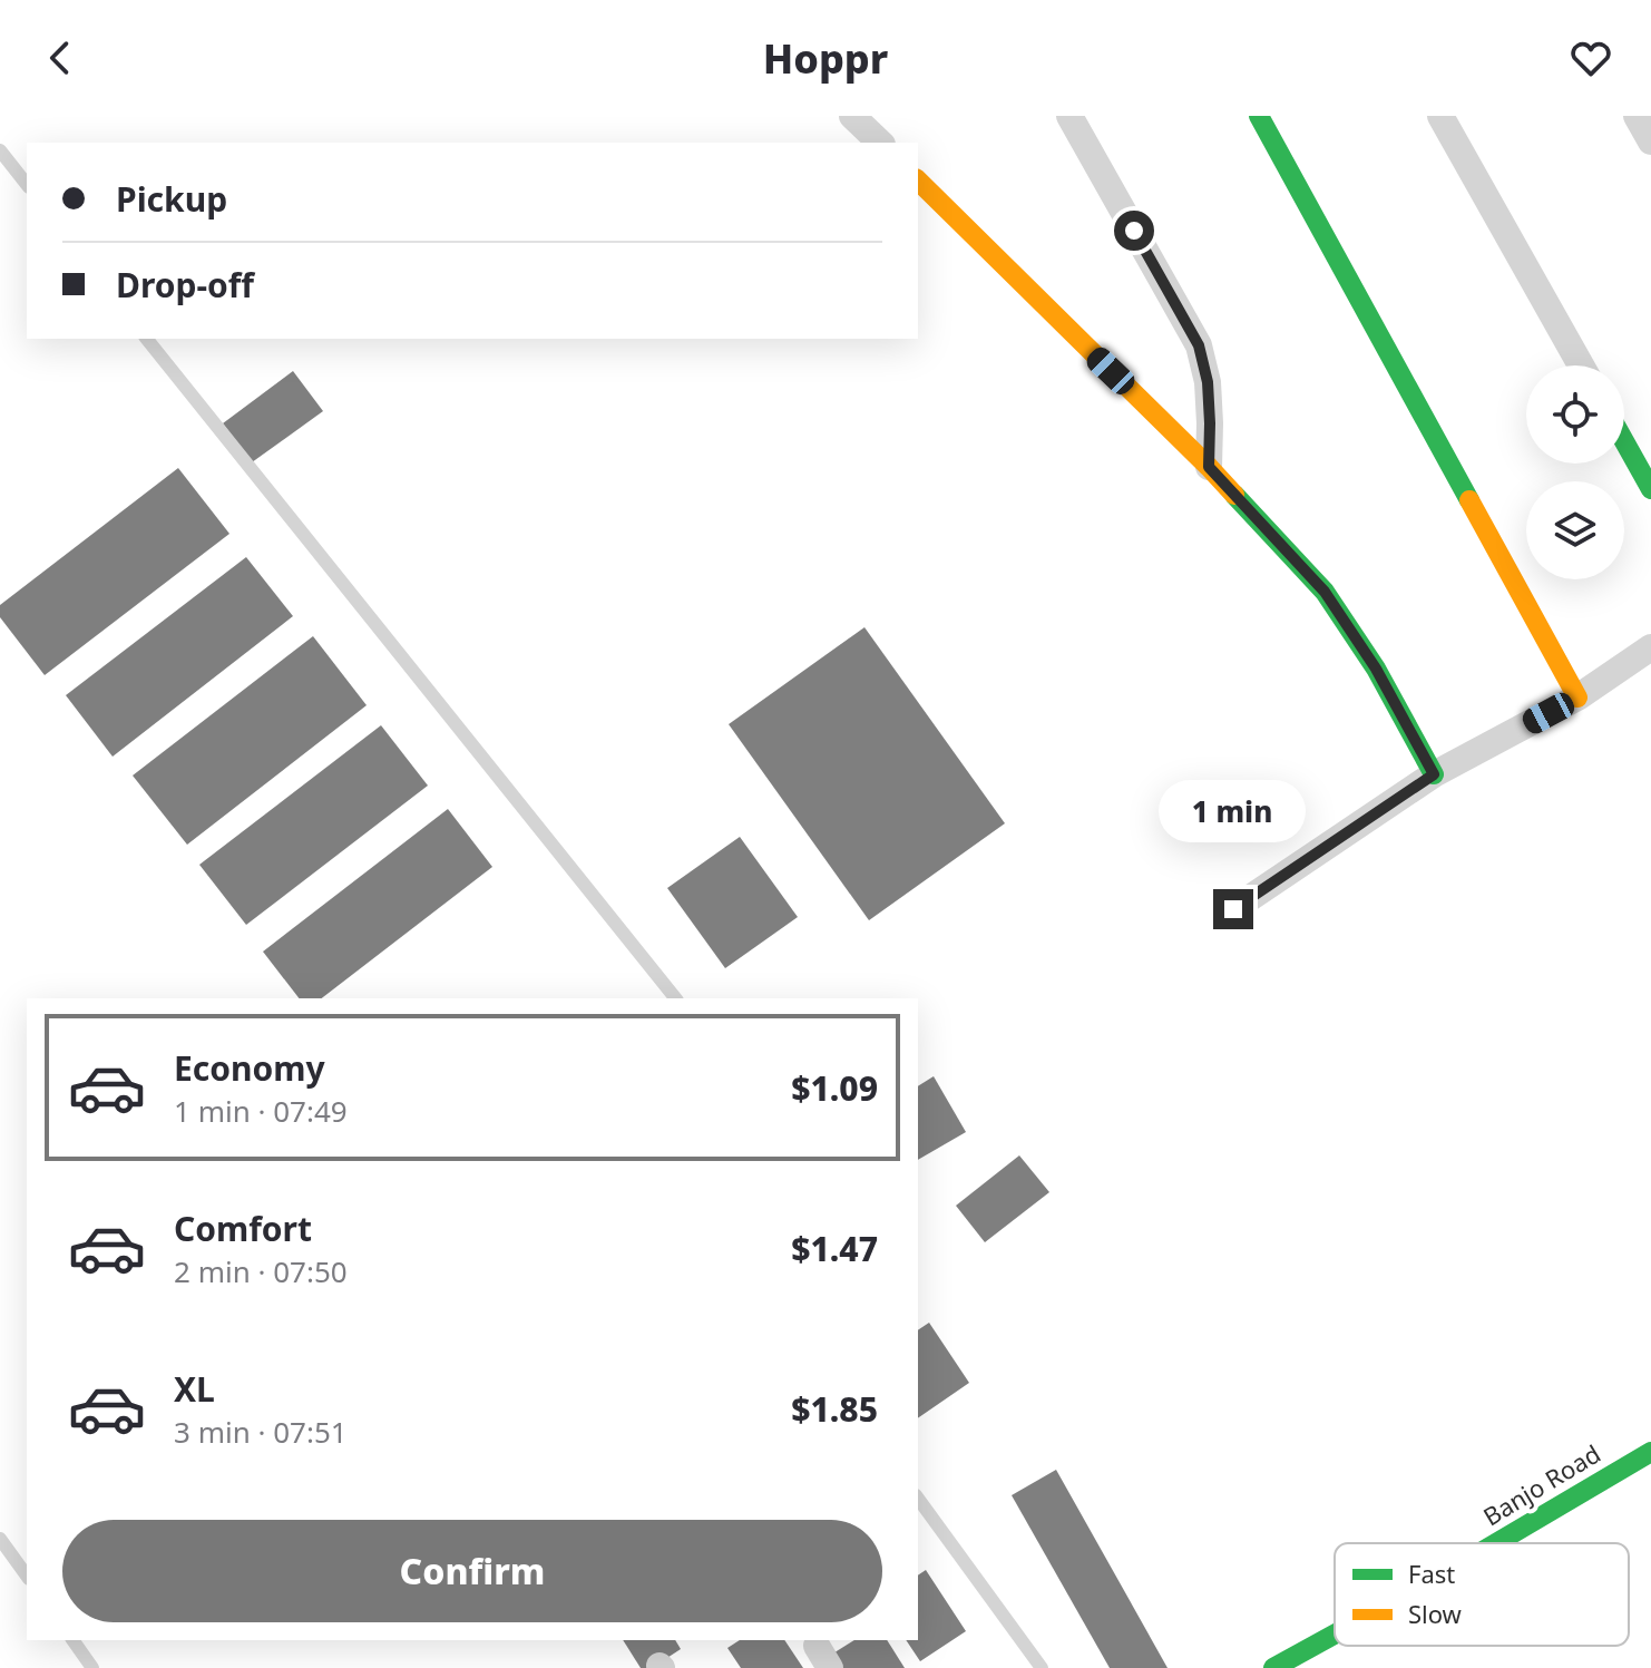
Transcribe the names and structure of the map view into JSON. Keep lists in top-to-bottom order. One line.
{"streets":{"street":["Banjo Road"]},"legend":["Fast","Slow"],"page":{"header":"Hoppr","banner":["Pickup","Drop-off"],"bubble":"1 min","list":[{"name":"Economy","note":"1 min · 07:49","value":"$1.09"},{"name":"Comfort","note":"2 min · 07:50","value":"$1.47"},{"name":"XL","note":"3 min · 07:51","value":"$1.85"}],"buttons":"Confirm"}}
